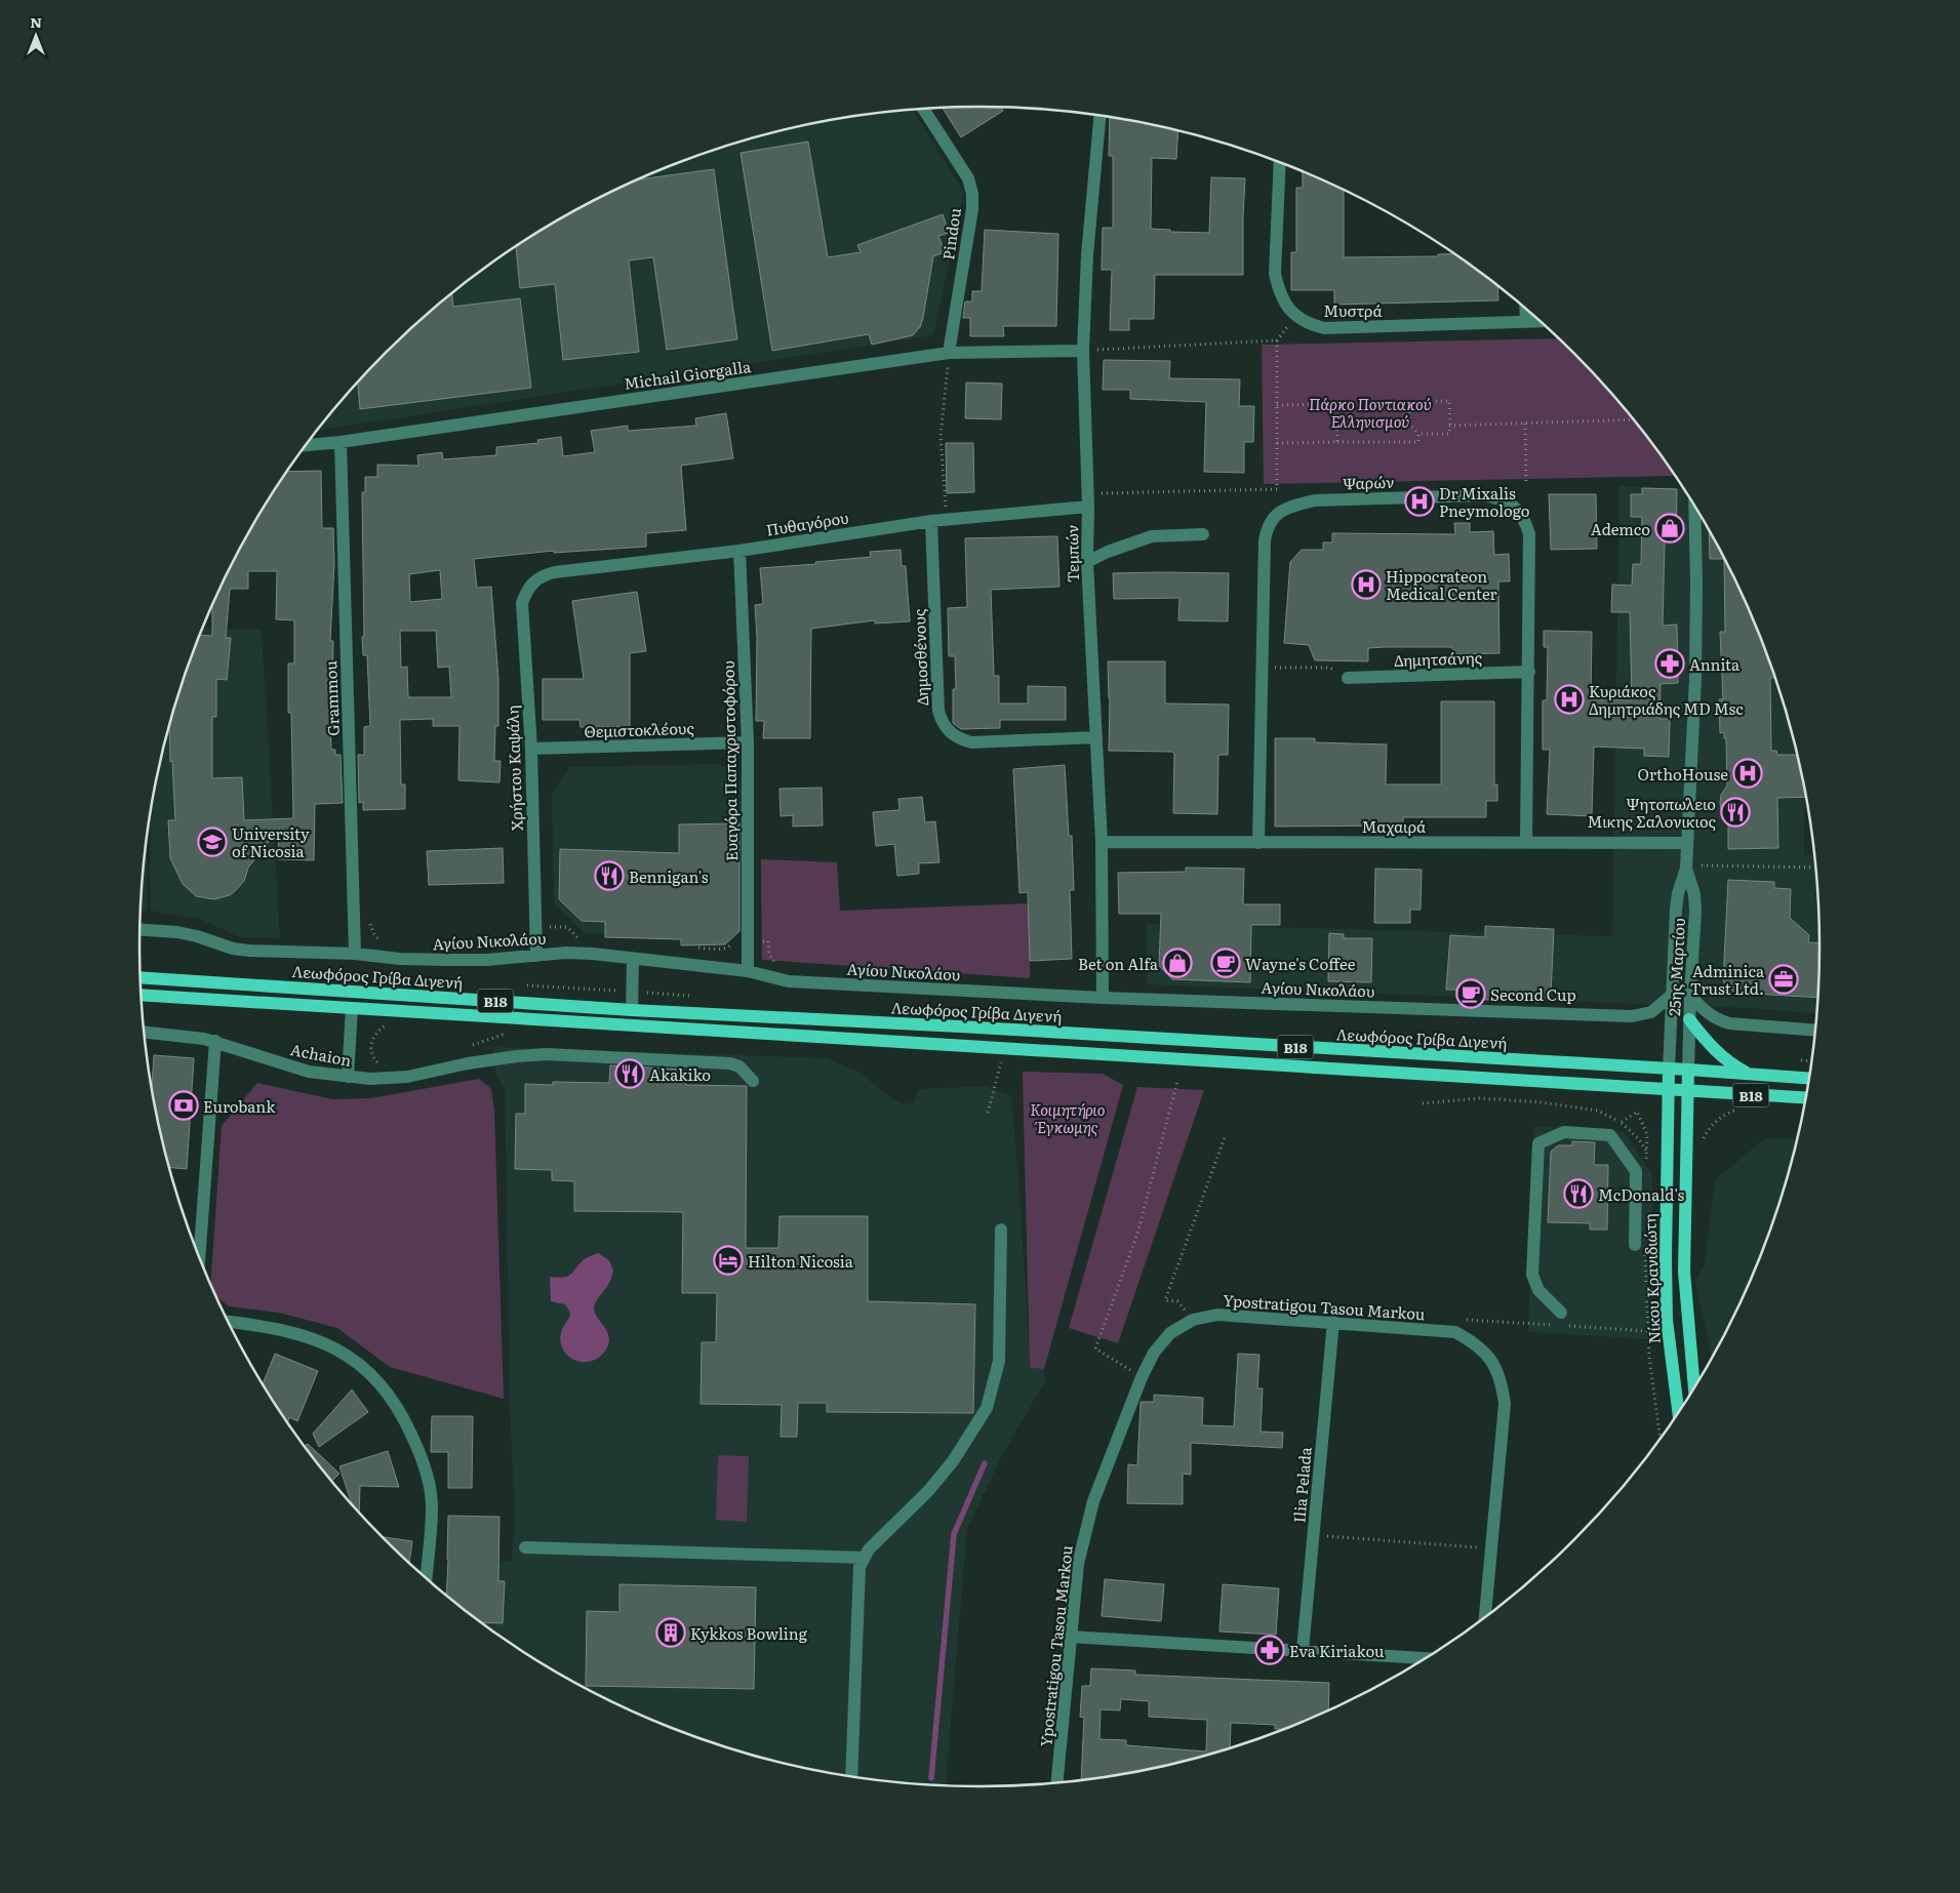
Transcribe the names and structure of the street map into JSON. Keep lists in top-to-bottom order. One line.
{"streets":{"main road":["Λεωφόρος Γρίβα Διγενή","B18","Νίκου Κρανιδιώτη"],"street":["Pindou","Μυστρά","Michail Giorgalla","Ψαρών","Πυθαγόρου","Τεμπών","Δημοσθένους","Δημητσάνης","Grammou","Θεμιστοκλέους","Ευαγόρα Παπαχριστοφόρου","Χρήστου Καψάλη","Μαχαιρά","Αγίου Νικολάου","25ης Μαρτίου","Achaion","Ypostratigou Tasou Markou","Ilia Pelada"]},"crossings":[["Pindou","Michail Giorgalla"],["Michail Giorgalla","Τεμπών"],["Michail Giorgalla","Grammou"],["Ψαρών","Δημητσάνης"],["Ψαρών","Μαχαιρά"],["Πυθαγόρου","Τεμπών"],["Πυθαγόρου","Δημοσθένους"],["Πυθαγόρου","Ευαγόρα Παπαχριστοφόρου"],["Πυθαγόρου","Χρήστου Καψάλη"],["Τεμπών","Δημοσθένους"],["Τεμπών","Μαχαιρά"],["Τεμπών","Αγίου Νικολάου"],["Grammou","Αγίου Νικολάου"],["Θεμιστοκλέους","Ευαγόρα Παπαχριστοφόρου"],["Θεμιστοκλέους","Χρήστου Καψάλη"],["Ευαγόρα Παπαχριστοφόρου","Αγίου Νικολάου"],["Χρήστου Καψάλη","Αγίου Νικολάου"],["Μαχαιρά","25ης Μαρτίου"],["Αγίου Νικολάου","25ης Μαρτίου"],["25ης Μαρτίου","Λεωφόρος Γρίβα Διγενή"],["25ης Μαρτίου","Νίκου Κρανιδιώτη"],["Λεωφόρος Γρίβα Διγενή","Νίκου Κρανιδιώτη"],["B18","Νίκου Κρανιδιώτη"],["Ypostratigou Tasou Markou","Ilia Pelada"]],"parks":["Πάρκο Ποντιακού Ελληνισμού","Κοιμητήριο Έγκωμης"],"places":{"hospital":["Dr Mixalis Pneymologo","Hippocrateon Medical Center","Κυριάκος Δημητριάδης MD Msc","OrthoHouse"],"shop":["Ademco","Bet on Alfa"],"pharmacy":["Annita","Eva Kiriakou"],"restaurant":["Ψητοπωλειο Μικης Σαλονικιος","Bennigan's","Akakiko","McDonald's"],"school or university":["University of Nicosia"],"cafe":["Wayne's Coffee","Second Cup"],"office":["Adminica Trust Ltd."],"bank":["Eurobank"],"hotel":["Hilton Nicosia"],"building":["Kykkos Bowling"]},"north":"top"}
